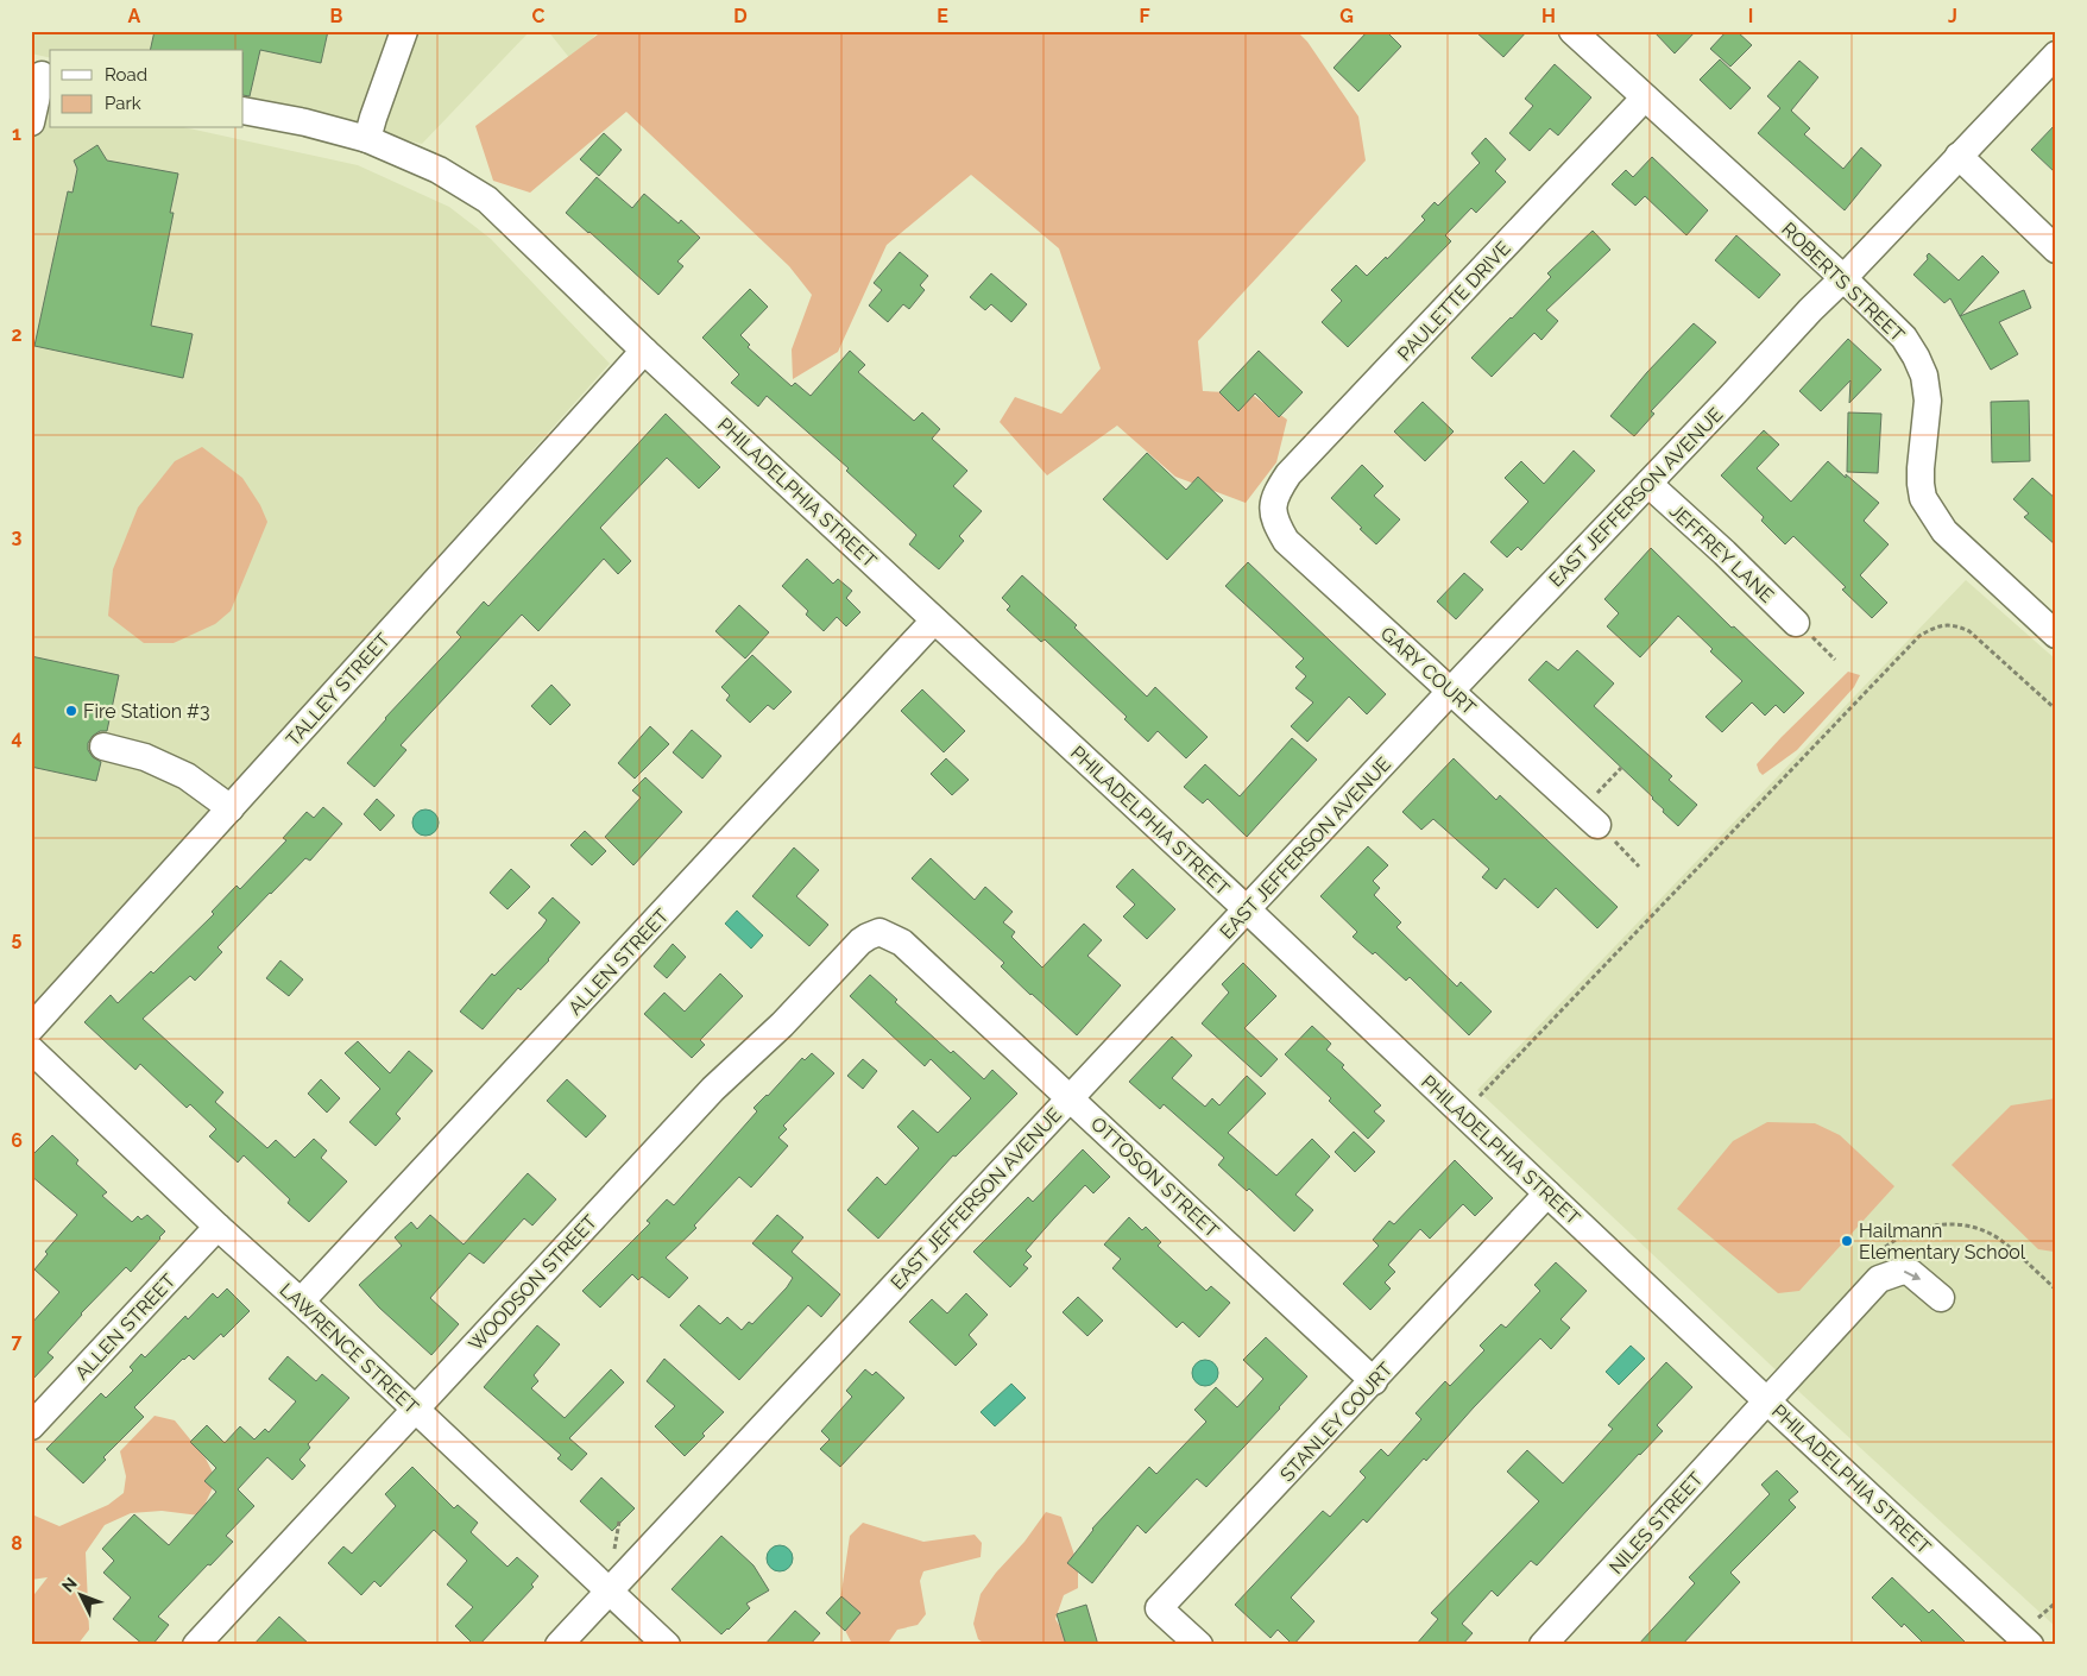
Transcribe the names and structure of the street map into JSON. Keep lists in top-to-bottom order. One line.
{"streets":{"street":["ROBERTS STREET","PAULETTE DRIVE","PHILADELPHIA STREET","EAST JEFFERSON AVENUE","JEFFREY LANE","GARY COURT","TALLEY STREET","ALLEN STREET","OTTOSON STREET","WOODSON STREET","LAWRENCE STREET","STANLEY COURT","NILES STREET"]},"crossings":[["ROBERTS STREET","PAULETTE DRIVE"],["ROBERTS STREET","EAST JEFFERSON AVENUE"],["PAULETTE DRIVE","GARY COURT"],["PHILADELPHIA STREET","EAST JEFFERSON AVENUE"],["PHILADELPHIA STREET","TALLEY STREET"],["PHILADELPHIA STREET","ALLEN STREET"],["PHILADELPHIA STREET","STANLEY COURT"],["PHILADELPHIA STREET","NILES STREET"],["EAST JEFFERSON AVENUE","JEFFREY LANE"],["EAST JEFFERSON AVENUE","GARY COURT"],["EAST JEFFERSON AVENUE","OTTOSON STREET"],["EAST JEFFERSON AVENUE","LAWRENCE STREET"],["ALLEN STREET","LAWRENCE STREET"],["OTTOSON STREET","WOODSON STREET"],["OTTOSON STREET","STANLEY COURT"],["WOODSON STREET","LAWRENCE STREET"]],"one_way":["NILES STREET"],"places":["Fire Station #3","Hailmann Elementary School"],"legend":["Road","Park"],"north":"top left","grid":{"columns":["A","B","C","D","E","F","G","H","I","J"],"rows":["1","2","3","4","5","6","7","8"]}}
